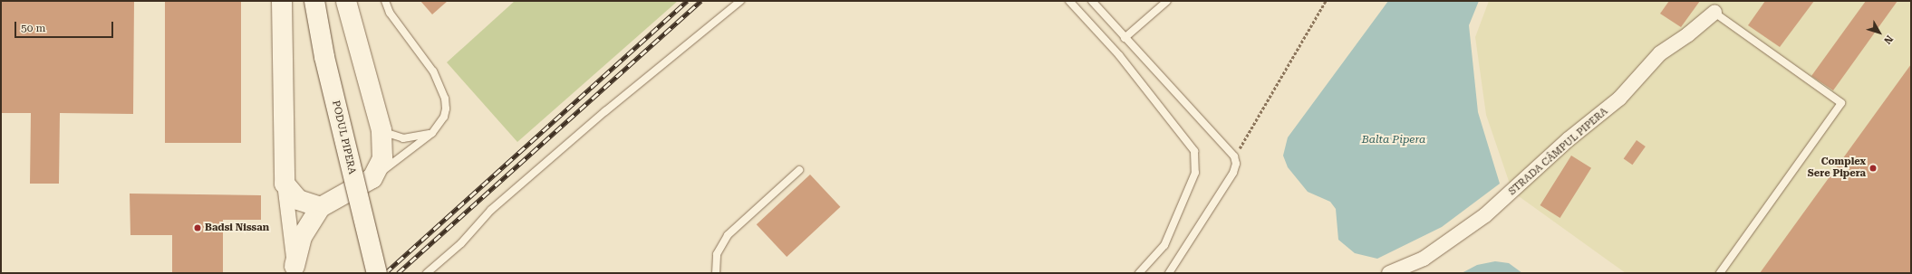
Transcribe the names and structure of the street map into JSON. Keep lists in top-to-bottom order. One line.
{"streets":{"main road":["PODUL PIPERA"],"street":["STRADA CÂMPUL PIPERA"]},"water":["Balta Pipera"],"places":["Complex Sere Pipera","Badsi Nissan"],"scale_bar":"50 m","north":"bottom right"}
